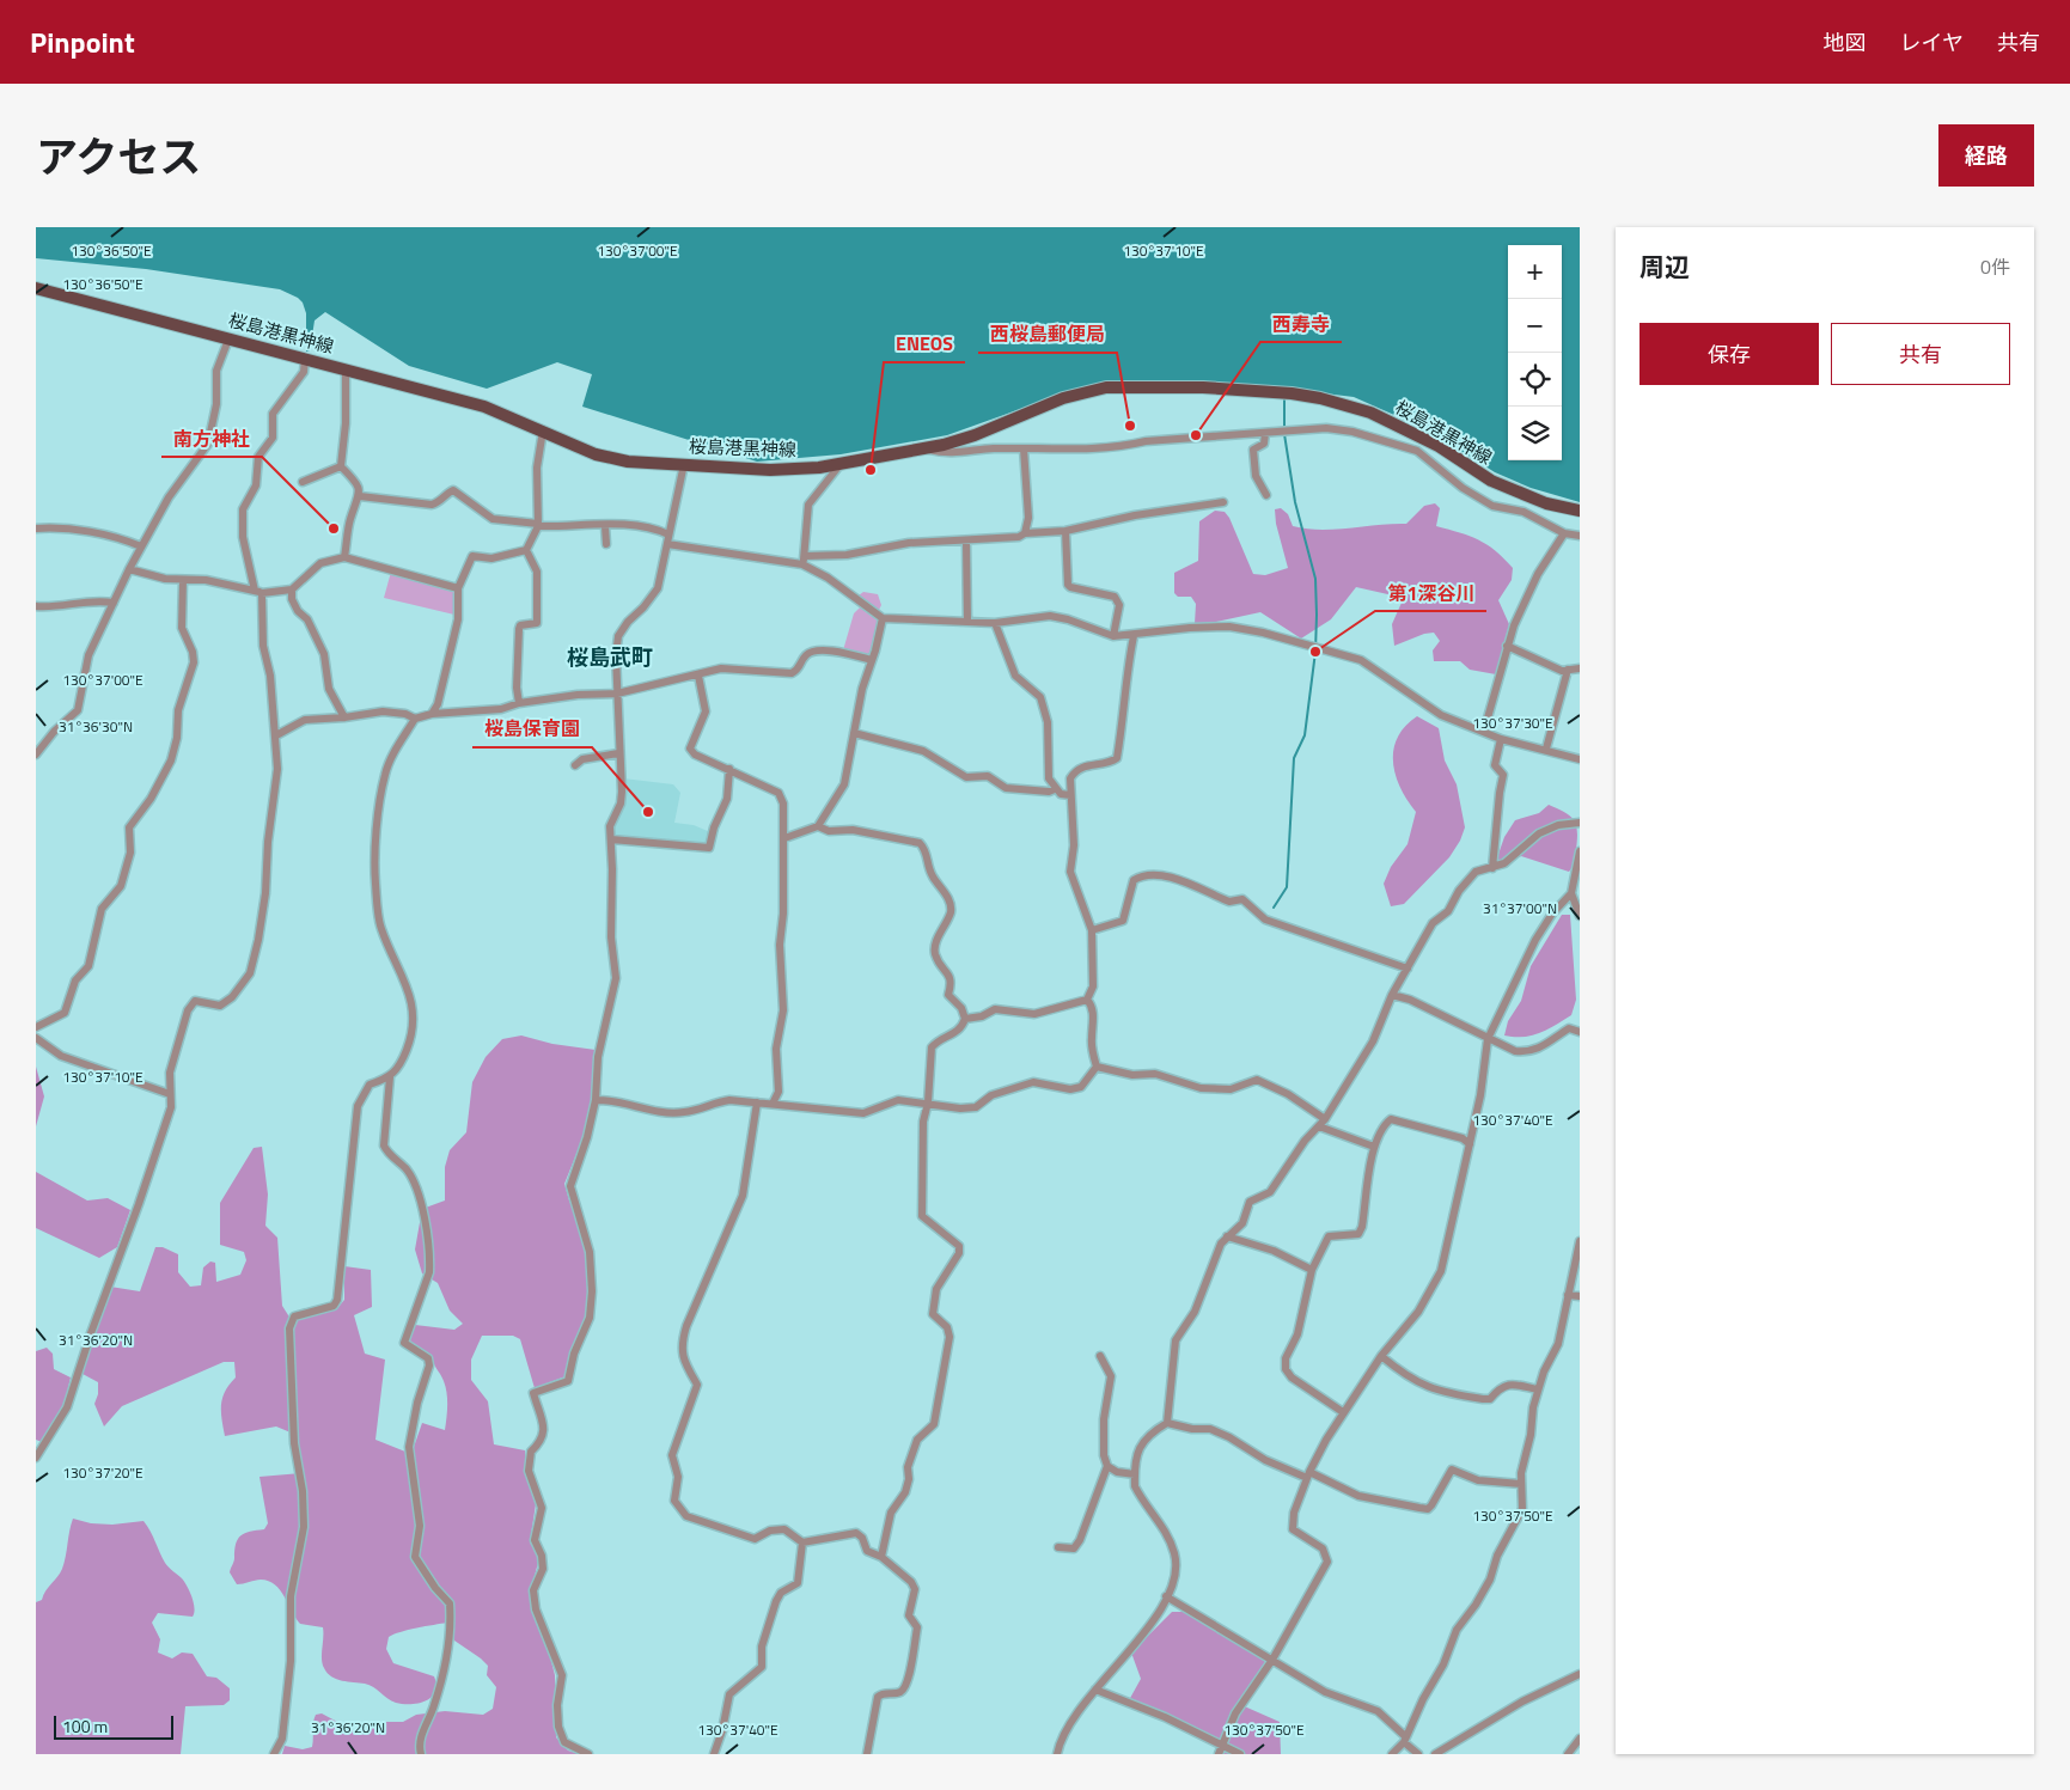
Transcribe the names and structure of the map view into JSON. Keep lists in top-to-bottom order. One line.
{"streets":{"main road":["桜島港黒神線"]},"districts":["桜島武町"],"places":["西桜島郵便局","西寿寺","ENEOS","南方神社","第1深谷川","桜島保育園"],"scale_bar":"100 m","page":{"header":"Pinpoint","nav":["地図","レイヤ","共有"],"title":"アクセス","buttons":["経路",["保存","共有"]],"heading":["周辺","0件"],"map_buttons":["+","−"],"scale":"100 m"},"coordinates":["130°36'50\"E","130°37'10\"E","130°37'00\"E","130°37'30\"E","31°36'30\"N","31°37'00\"N","130°37'40\"E","31°36'20\"N","130°37'20\"E","130°37'50\"E"]}
